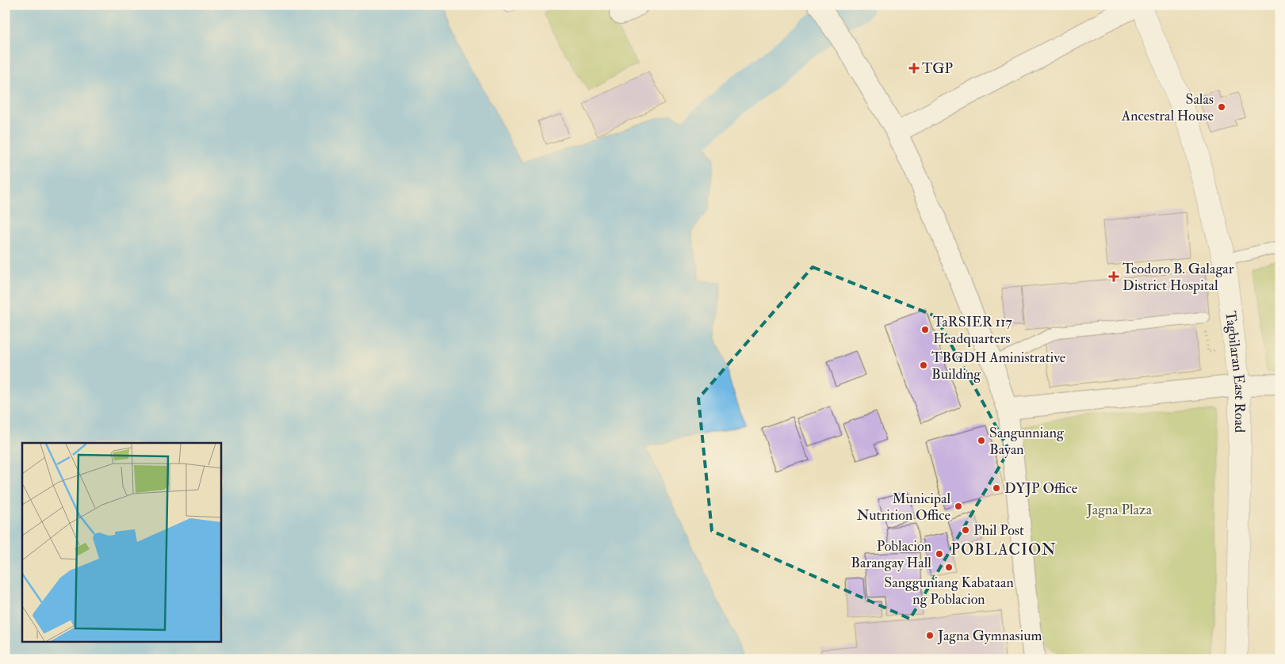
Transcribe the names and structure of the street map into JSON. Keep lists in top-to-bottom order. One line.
{"streets":{"main road":["Tagbilaran East Road"]},"districts":["POBLACION"],"parks":["Jagna Plaza"],"places":{"health":["TGP","Teodoro B. Galagar District Hospital"],"other":["Salas Ancestral House","TaRSIER 117 Headquarters","TBGDH Aministrative Building","Sangunniang Bayan","DYJP Office","Municipal Nutrition Office","Phil Post","Poblacion Barangay Hall","Sangguniang Kabataan ng Poblacion","Jagna Gymnasium"]}}
